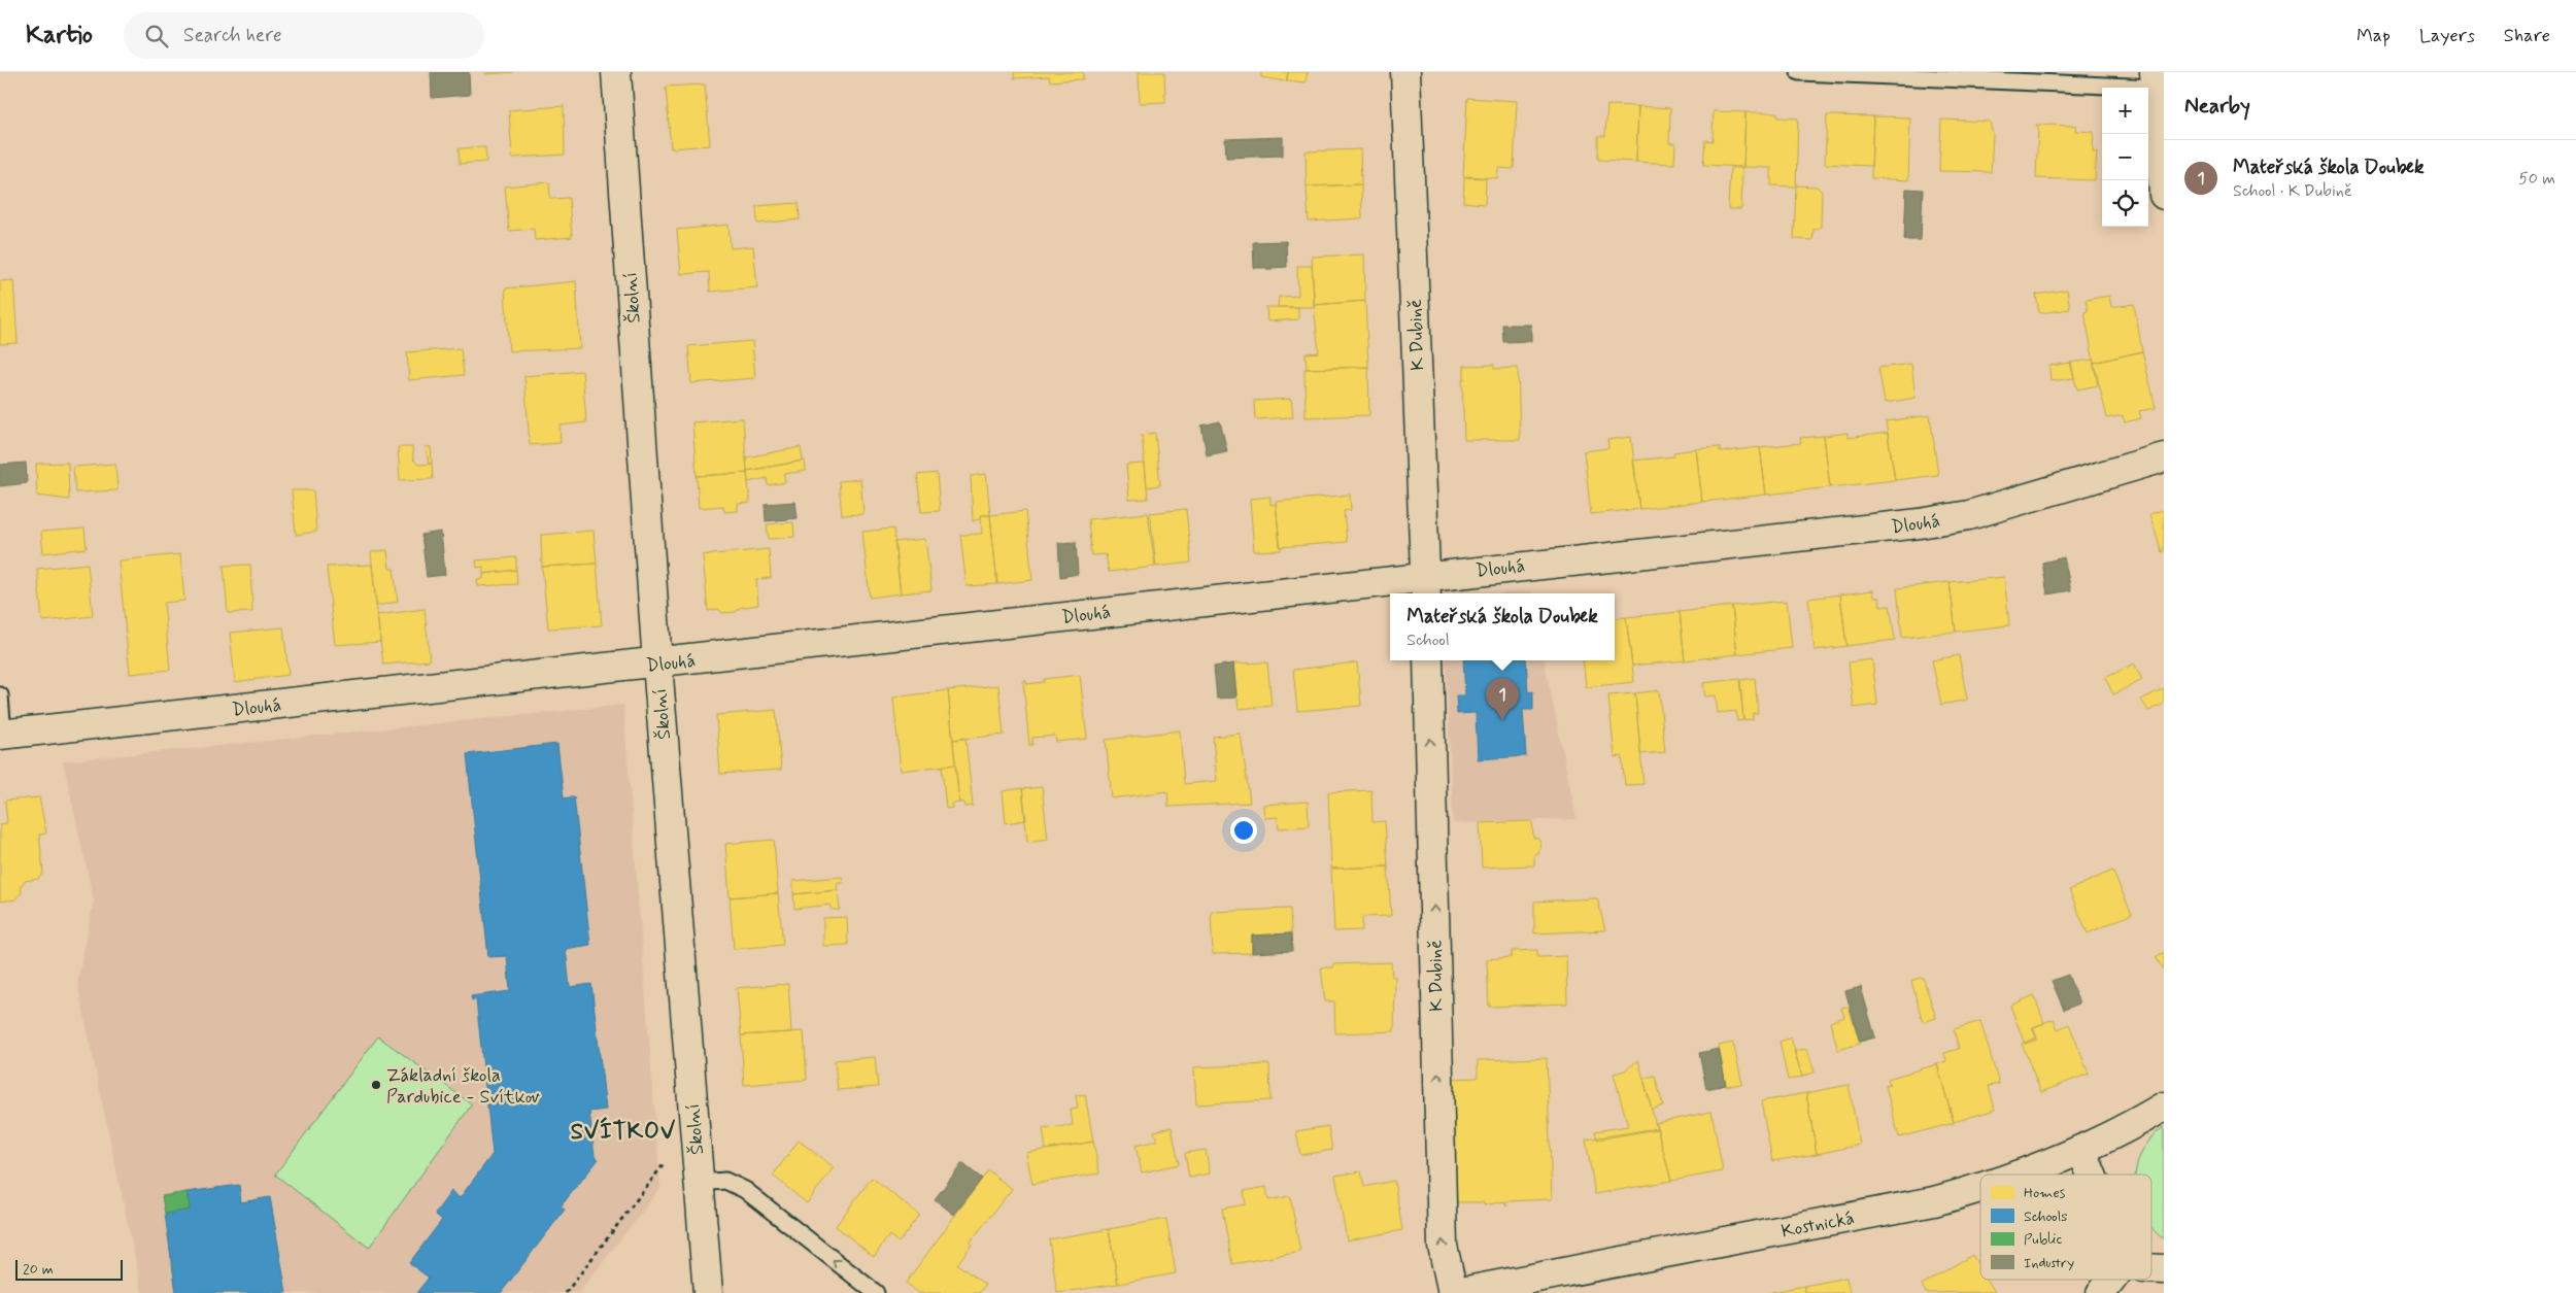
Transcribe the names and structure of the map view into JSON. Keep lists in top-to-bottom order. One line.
{"streets":{"street":["Školní","K Dubině","Dlouhá","Kostnická"]},"crossings":[["Školní","Dlouhá"],["K Dubině","Dlouhá"],["K Dubině","Kostnická"]],"one_way":["K Dubině"],"districts":["SVÍTKOV"],"places":["Základní škola Pardubice - Svítkov"],"legend":["Homes","Schools","Public","Industry"],"scale_bar":"20 m","page":{"header":"Kartio","search":"Search here","nav":["Map","Layers","Share"],"heading":"Nearby","map_buttons":["+","−"],"list":[{"mark":"1","name":"Mateřská škola Doubek","note":"School · K Dubině","value":"50 m"}],"popup":["Mateřská škola Doubek","School"],"pins":"1","scale":"20 m"}}
